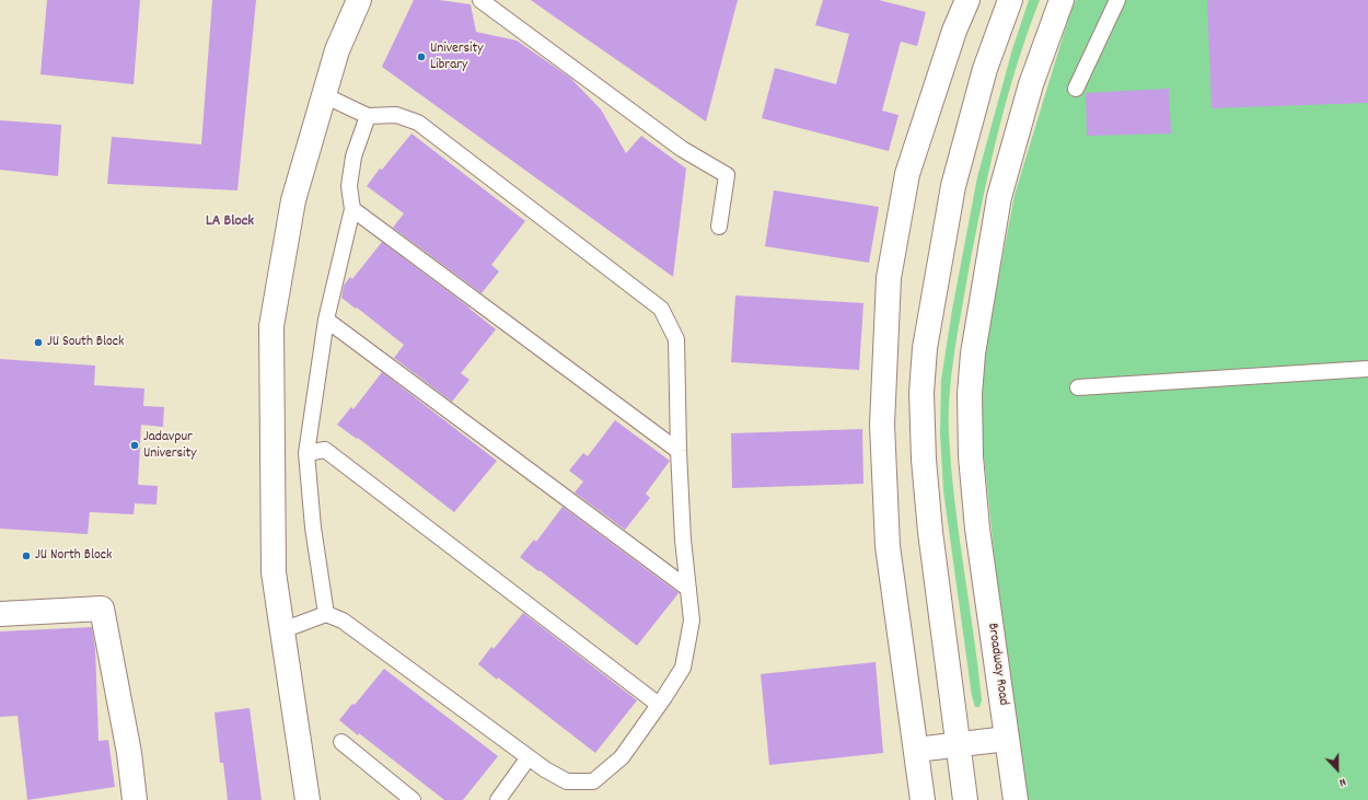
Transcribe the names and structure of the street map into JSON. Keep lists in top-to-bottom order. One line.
{"streets":{"street":["Broadway Road"]},"districts":["LA Block"],"places":["University Library","JU South Block","Jadavpur University","JU North Block"],"north":"bottom"}
